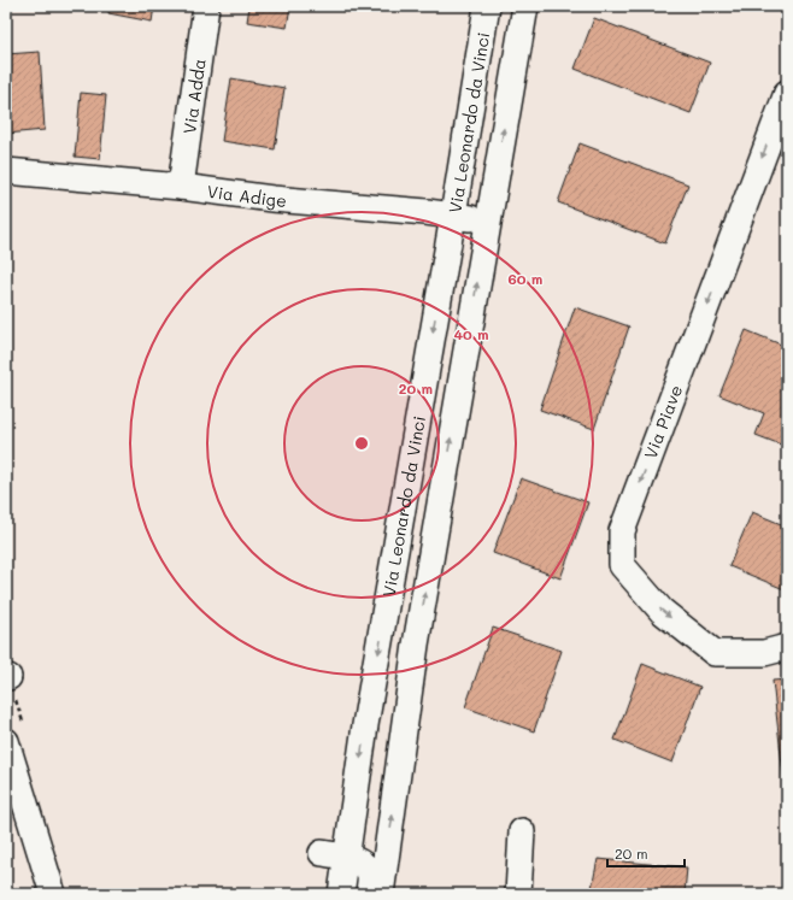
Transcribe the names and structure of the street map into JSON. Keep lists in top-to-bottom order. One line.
{"streets":{"street":["Via Adda","Via Leonardo da Vinci","Via Adige","Via Piave"]},"crossings":[["Via Adda","Via Adige"],["Via Leonardo da Vinci","Via Adige"]],"scale_bar":"20 m","rings":["60 m","40 m","20 m"]}
